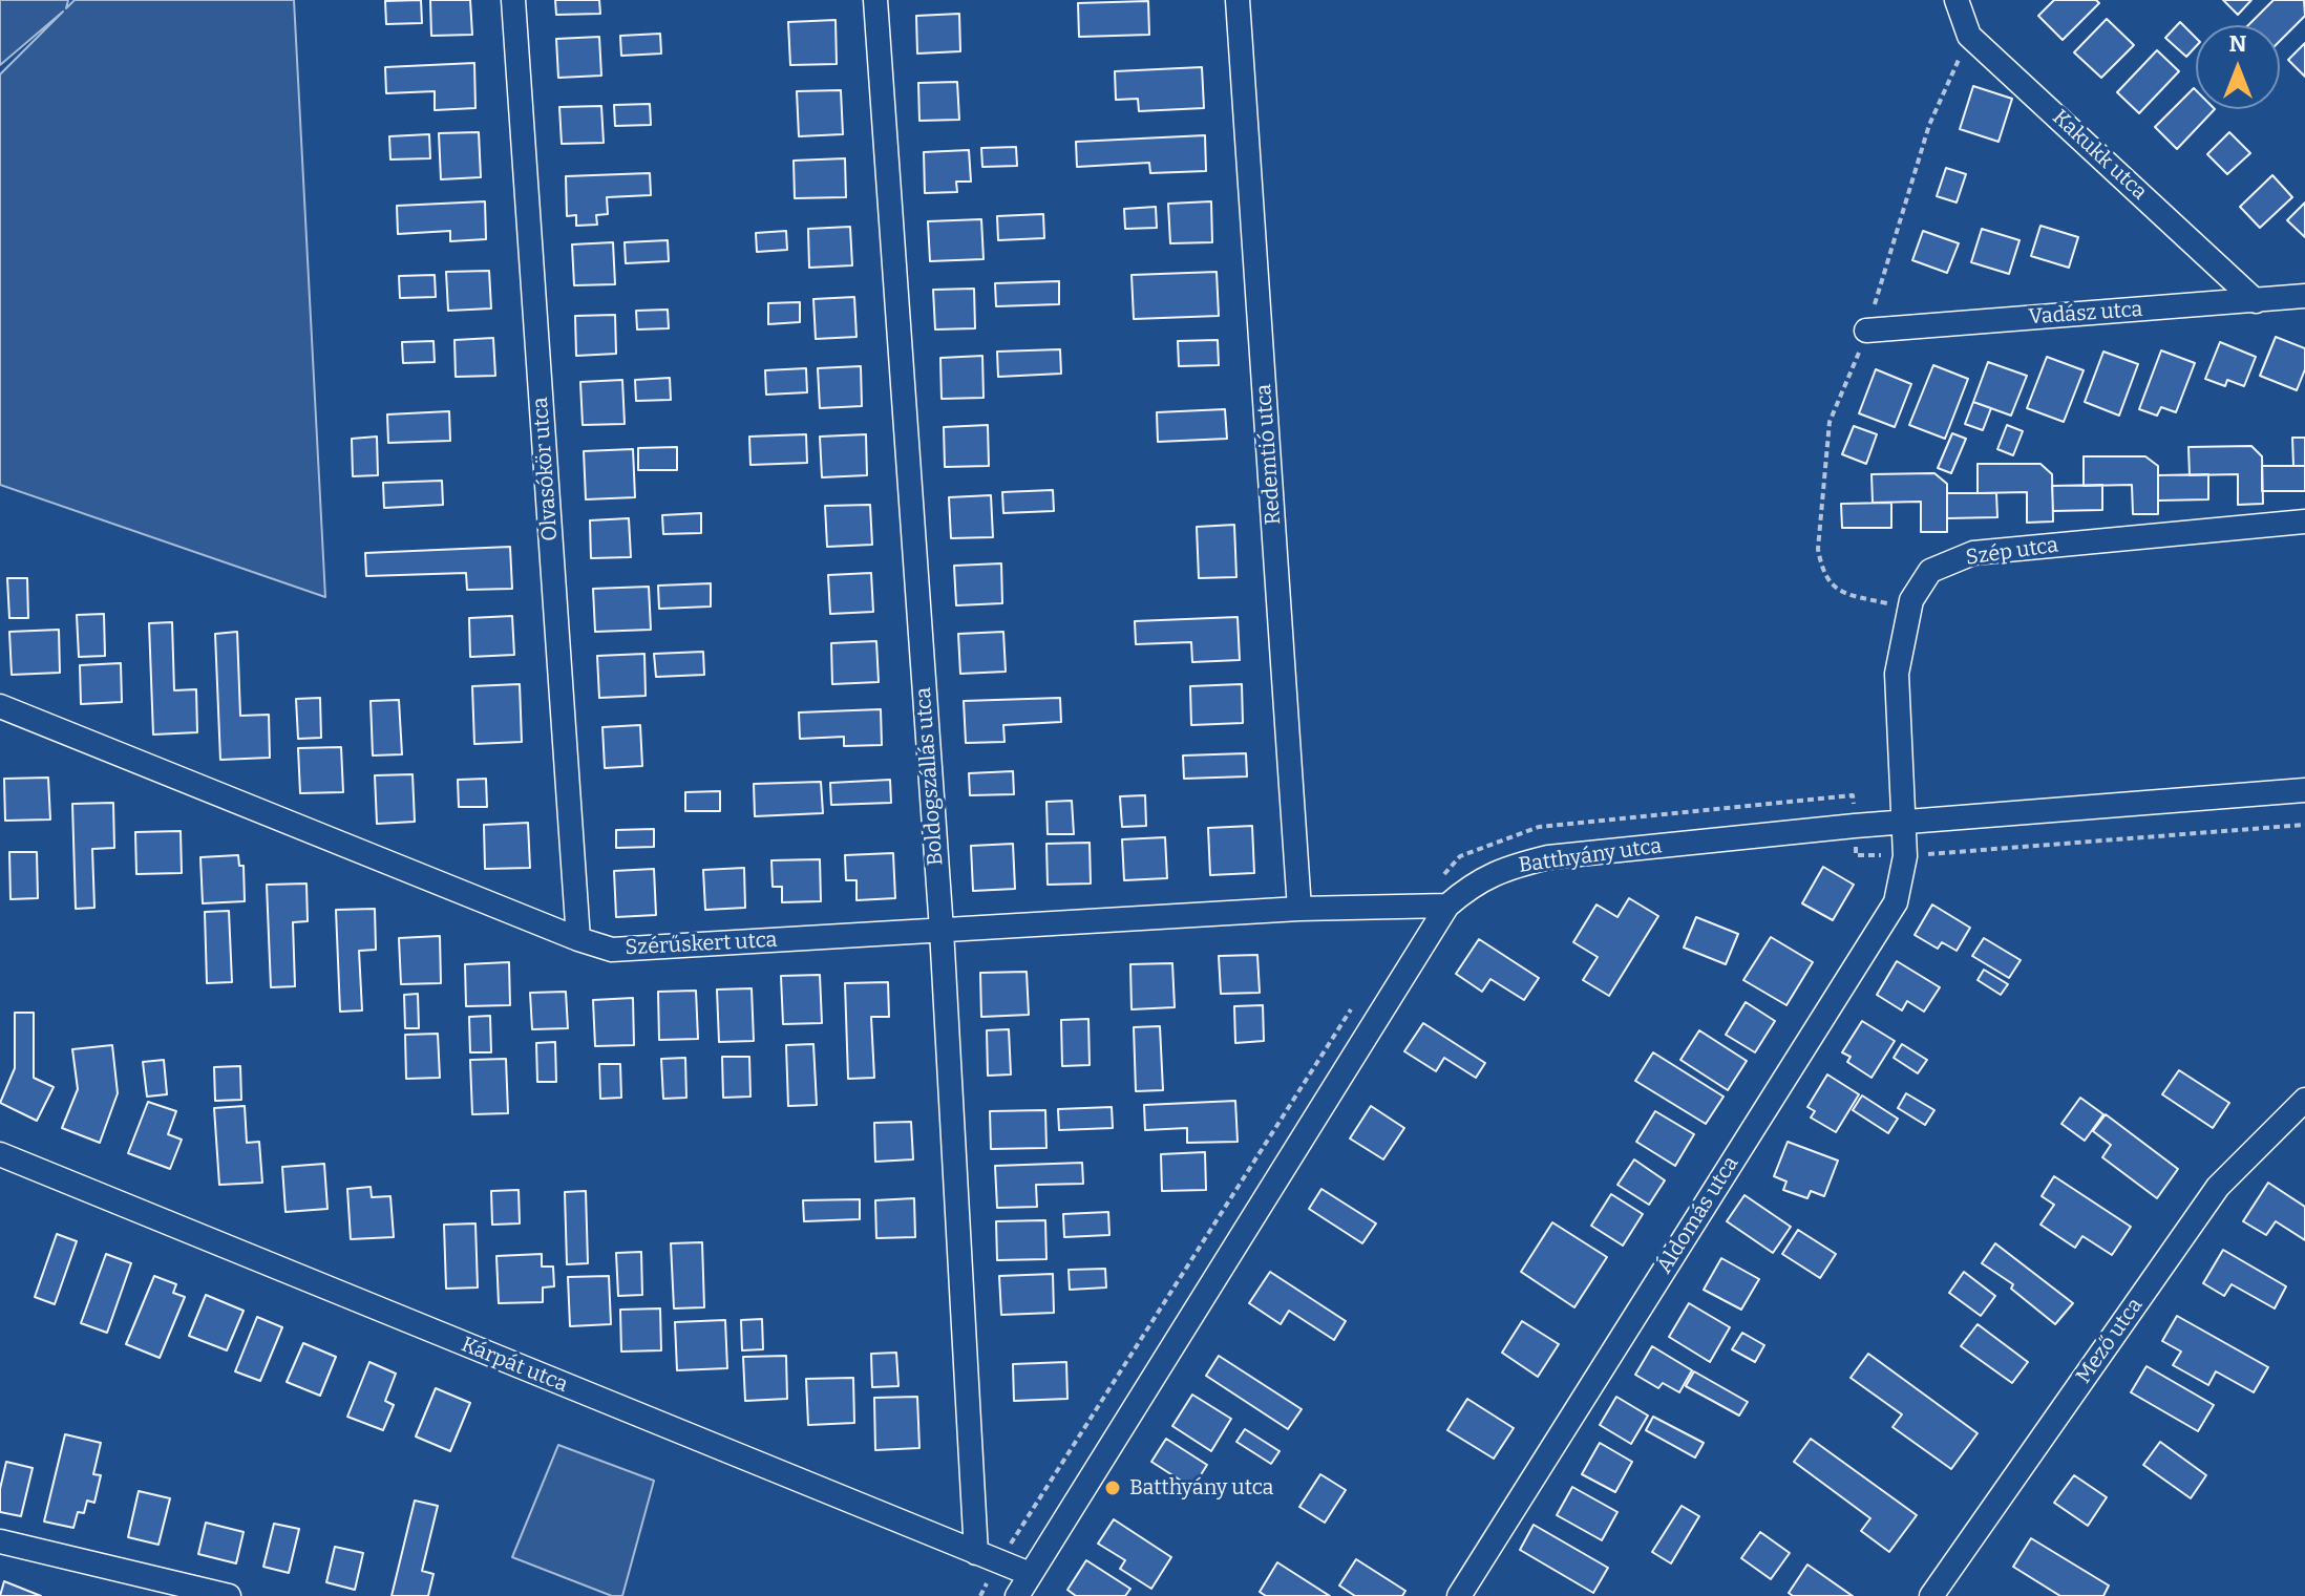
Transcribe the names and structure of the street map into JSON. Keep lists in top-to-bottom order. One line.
{"streets":{"street":["Kakukk utca","Vadász utca","Redemtió utca","Olvasókör utca","Szép utca","Boldogszállás utca","Batthyány utca","Szérűskert utca","Áldomás utca","Mező utca","Kárpát utca"]},"crossings":[["Kakukk utca","Vadász utca"],["Redemtió utca","Szérűskert utca"],["Olvasókör utca","Szérűskert utca"],["Szép utca","Batthyány utca"],["Szép utca","Áldomás utca"],["Boldogszállás utca","Szérűskert utca"],["Boldogszállás utca","Kárpát utca"],["Batthyány utca","Szérűskert utca"],["Batthyány utca","Áldomás utca"],["Batthyány utca","Kárpát utca"]],"places":["Batthyány utca"],"north":"top"}
